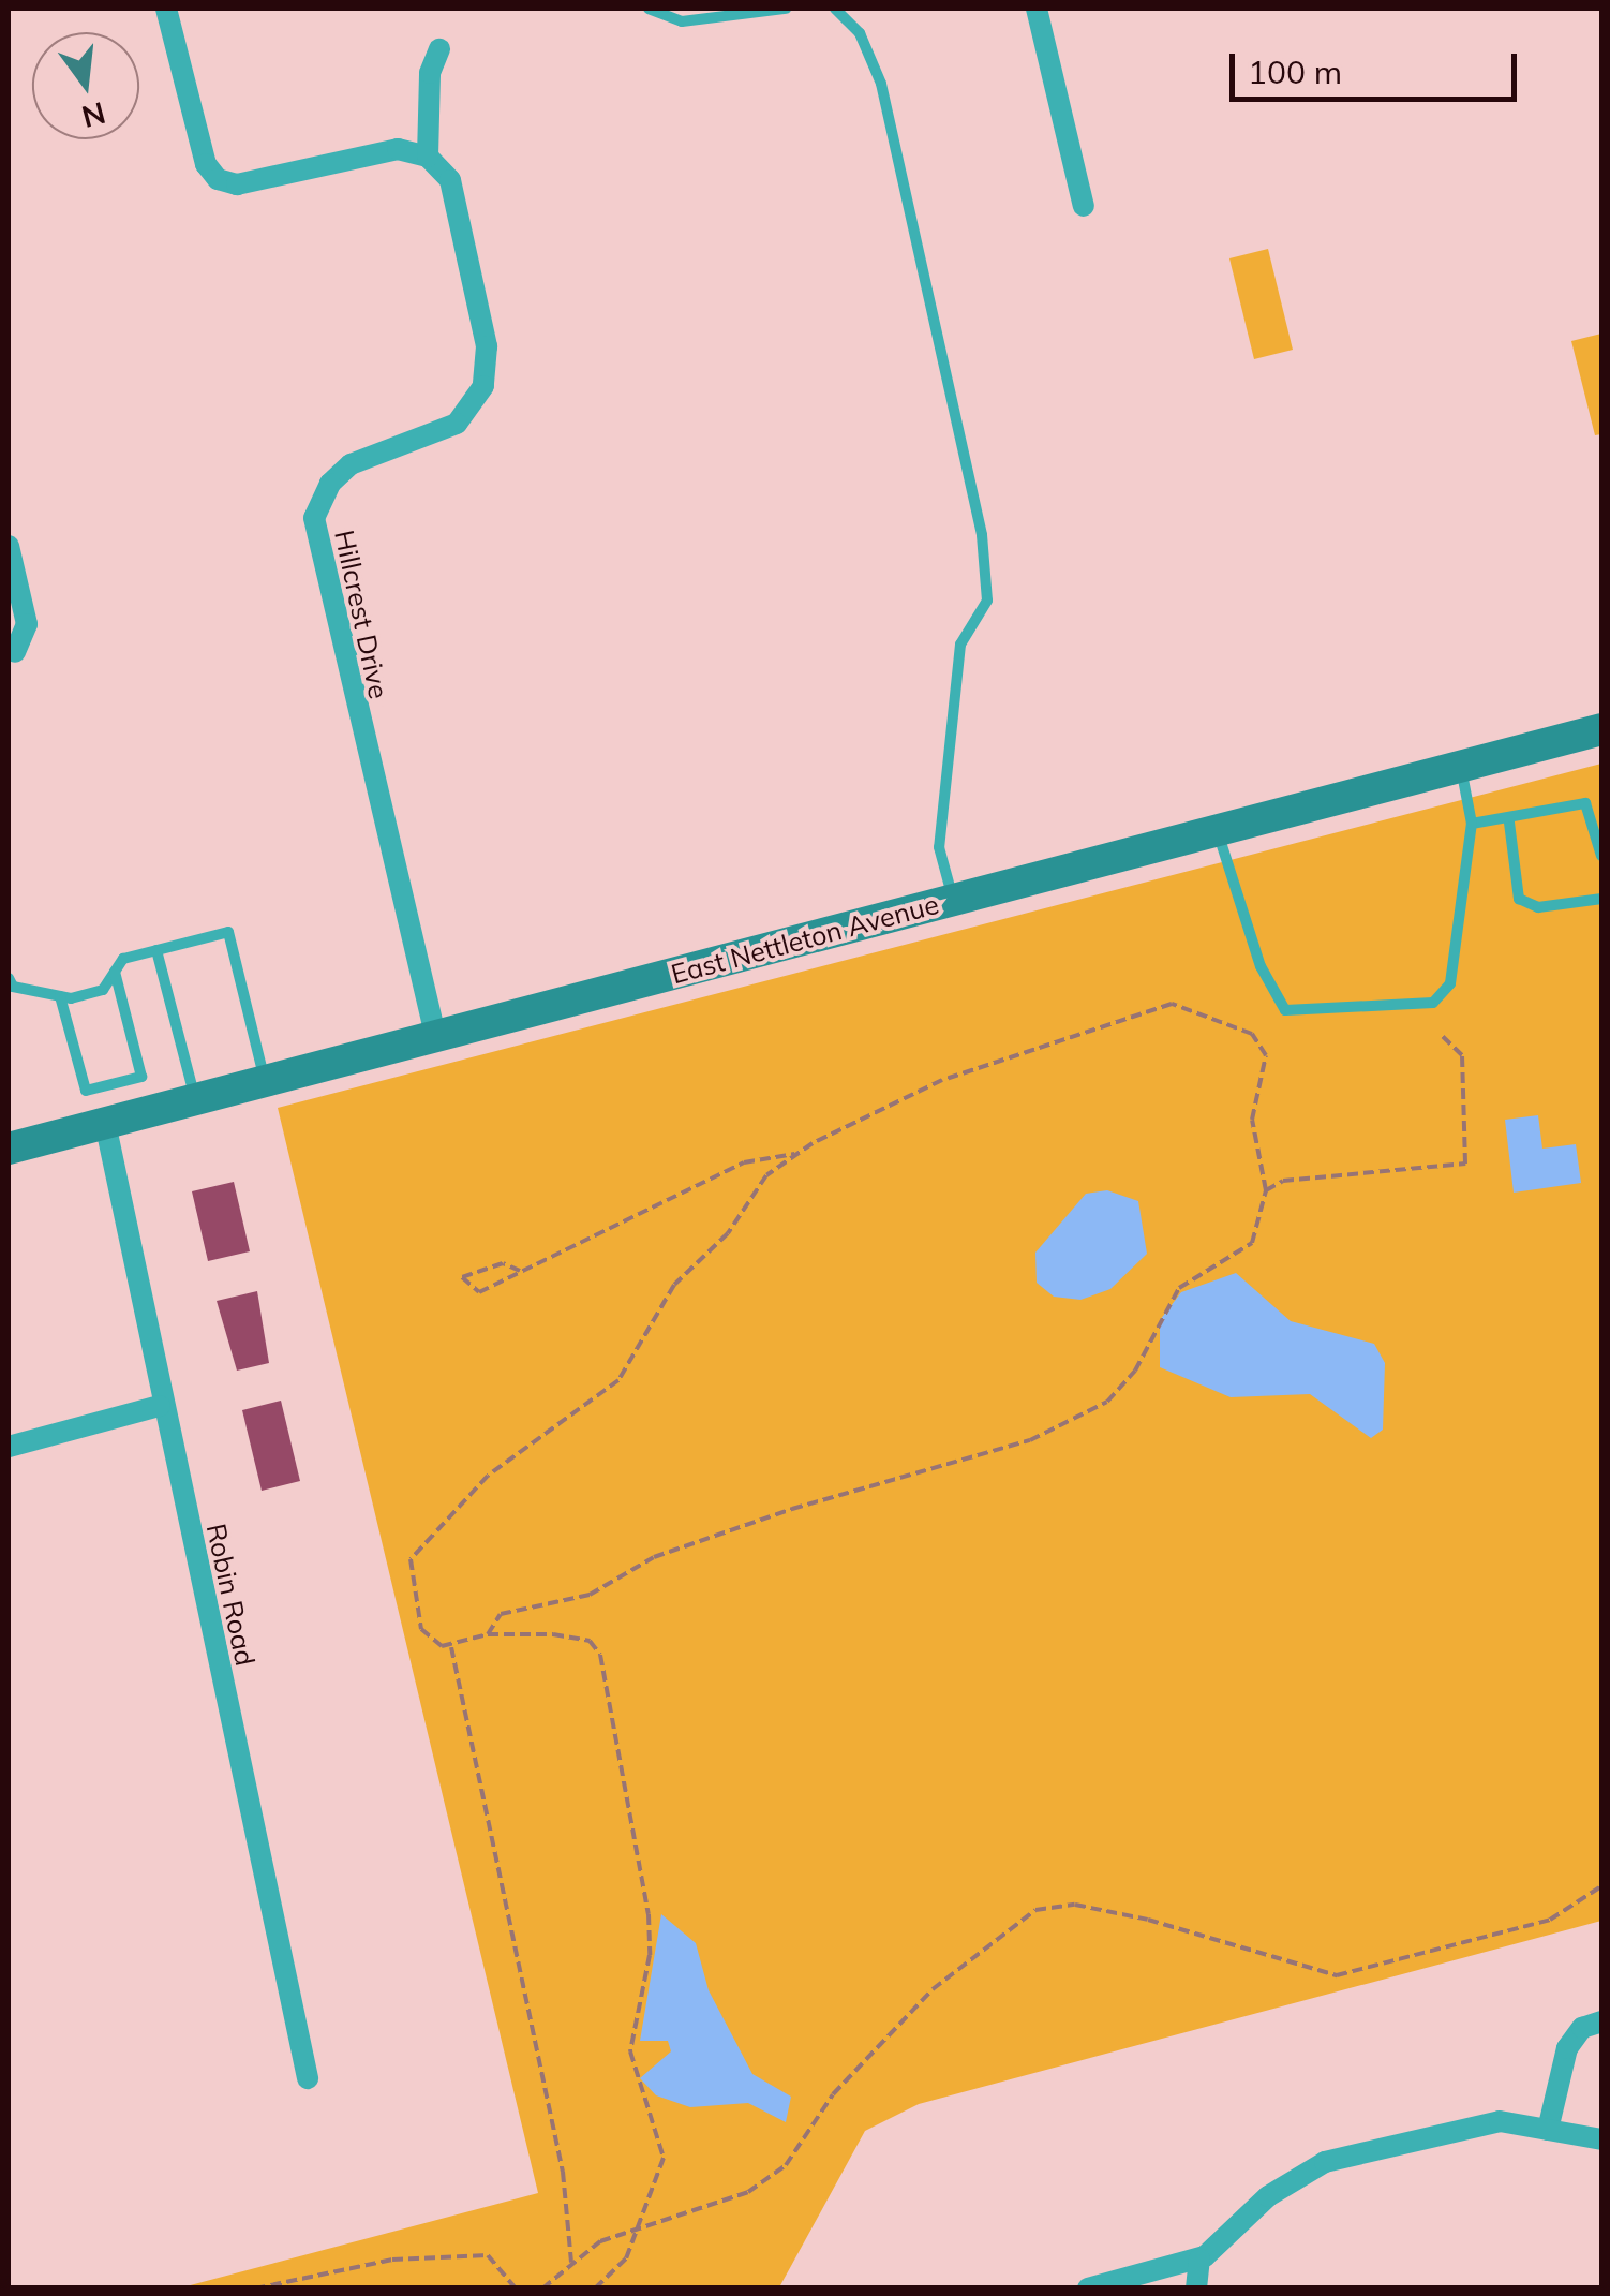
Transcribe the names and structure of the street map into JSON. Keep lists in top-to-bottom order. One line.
{"streets":{"main road":["East Nettleton Avenue"],"street":["Hillcrest Drive","Robin Road"]},"crossings":[["Hillcrest Drive","East Nettleton Avenue"],["East Nettleton Avenue","Robin Road"]],"scale_bar":"100 m","north":"bottom"}
